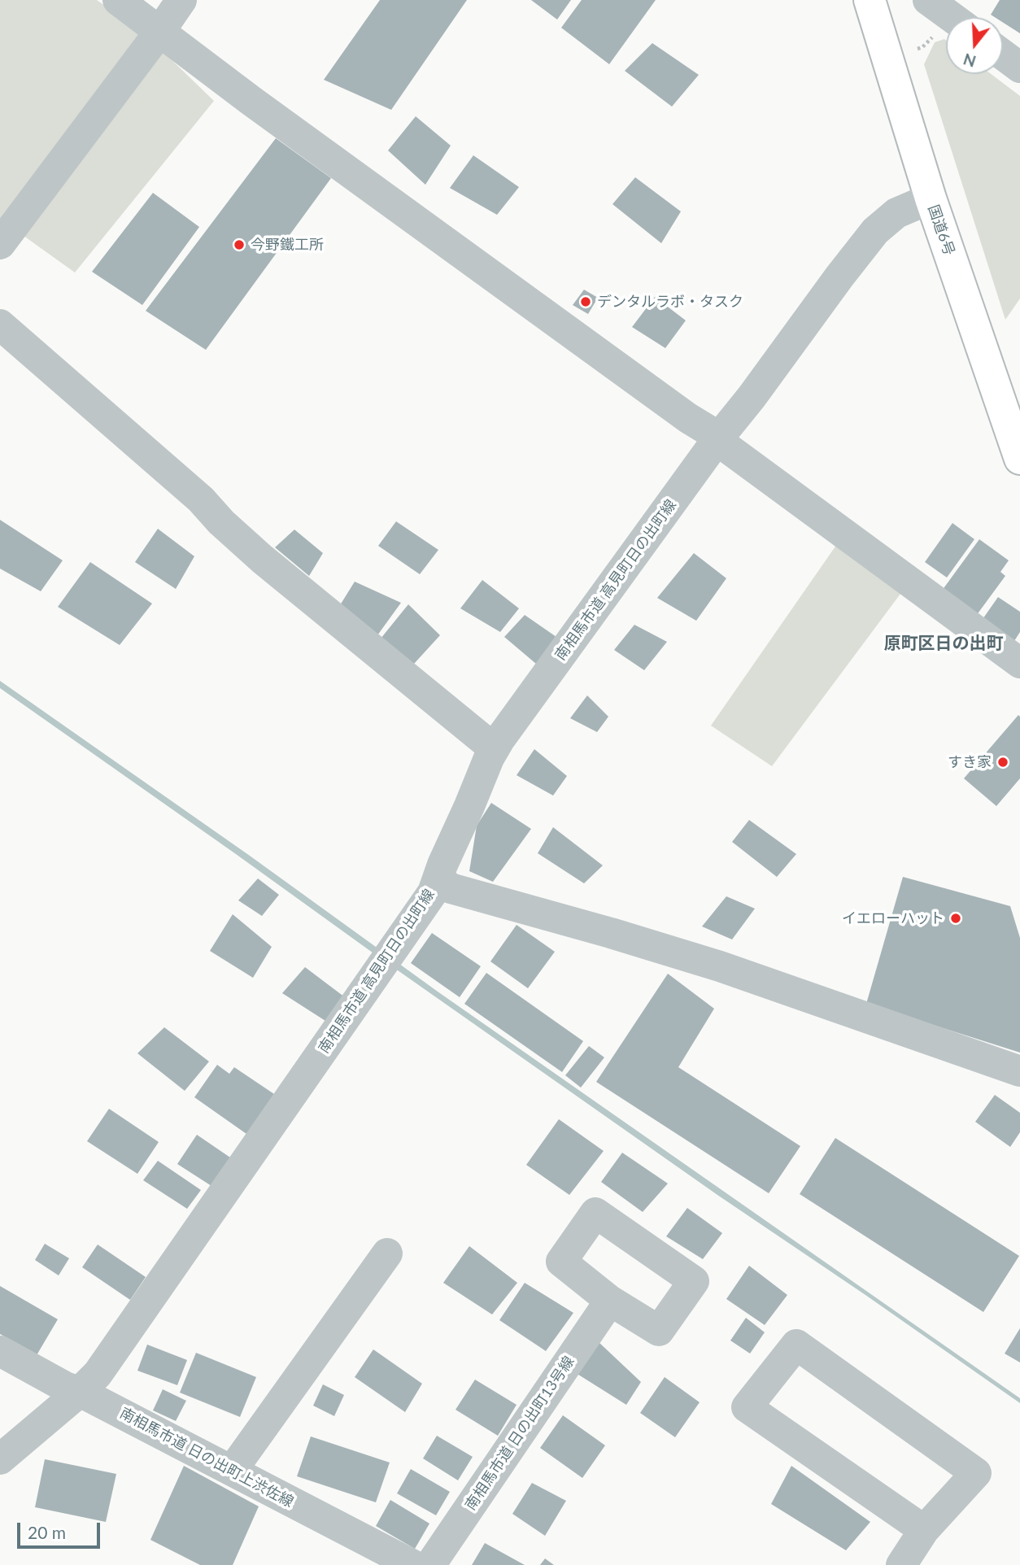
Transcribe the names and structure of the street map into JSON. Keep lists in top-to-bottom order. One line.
{"streets":{"highway":["国道6号"],"street":["南相馬市道 高見町日の出町線","南相馬市道 日の出町13号線","南相馬市道 日の出町上渋佐線"]},"crossings":[["国道6号","南相馬市道 高見町日の出町線"],["南相馬市道 高見町日の出町線","南相馬市道 日の出町上渋佐線"]],"districts":["原町区日の出町"],"places":["今野鐵工所","デンタルラボ・タスク","すき家","イエローハット"],"scale_bar":"20 m","north":"bottom"}
